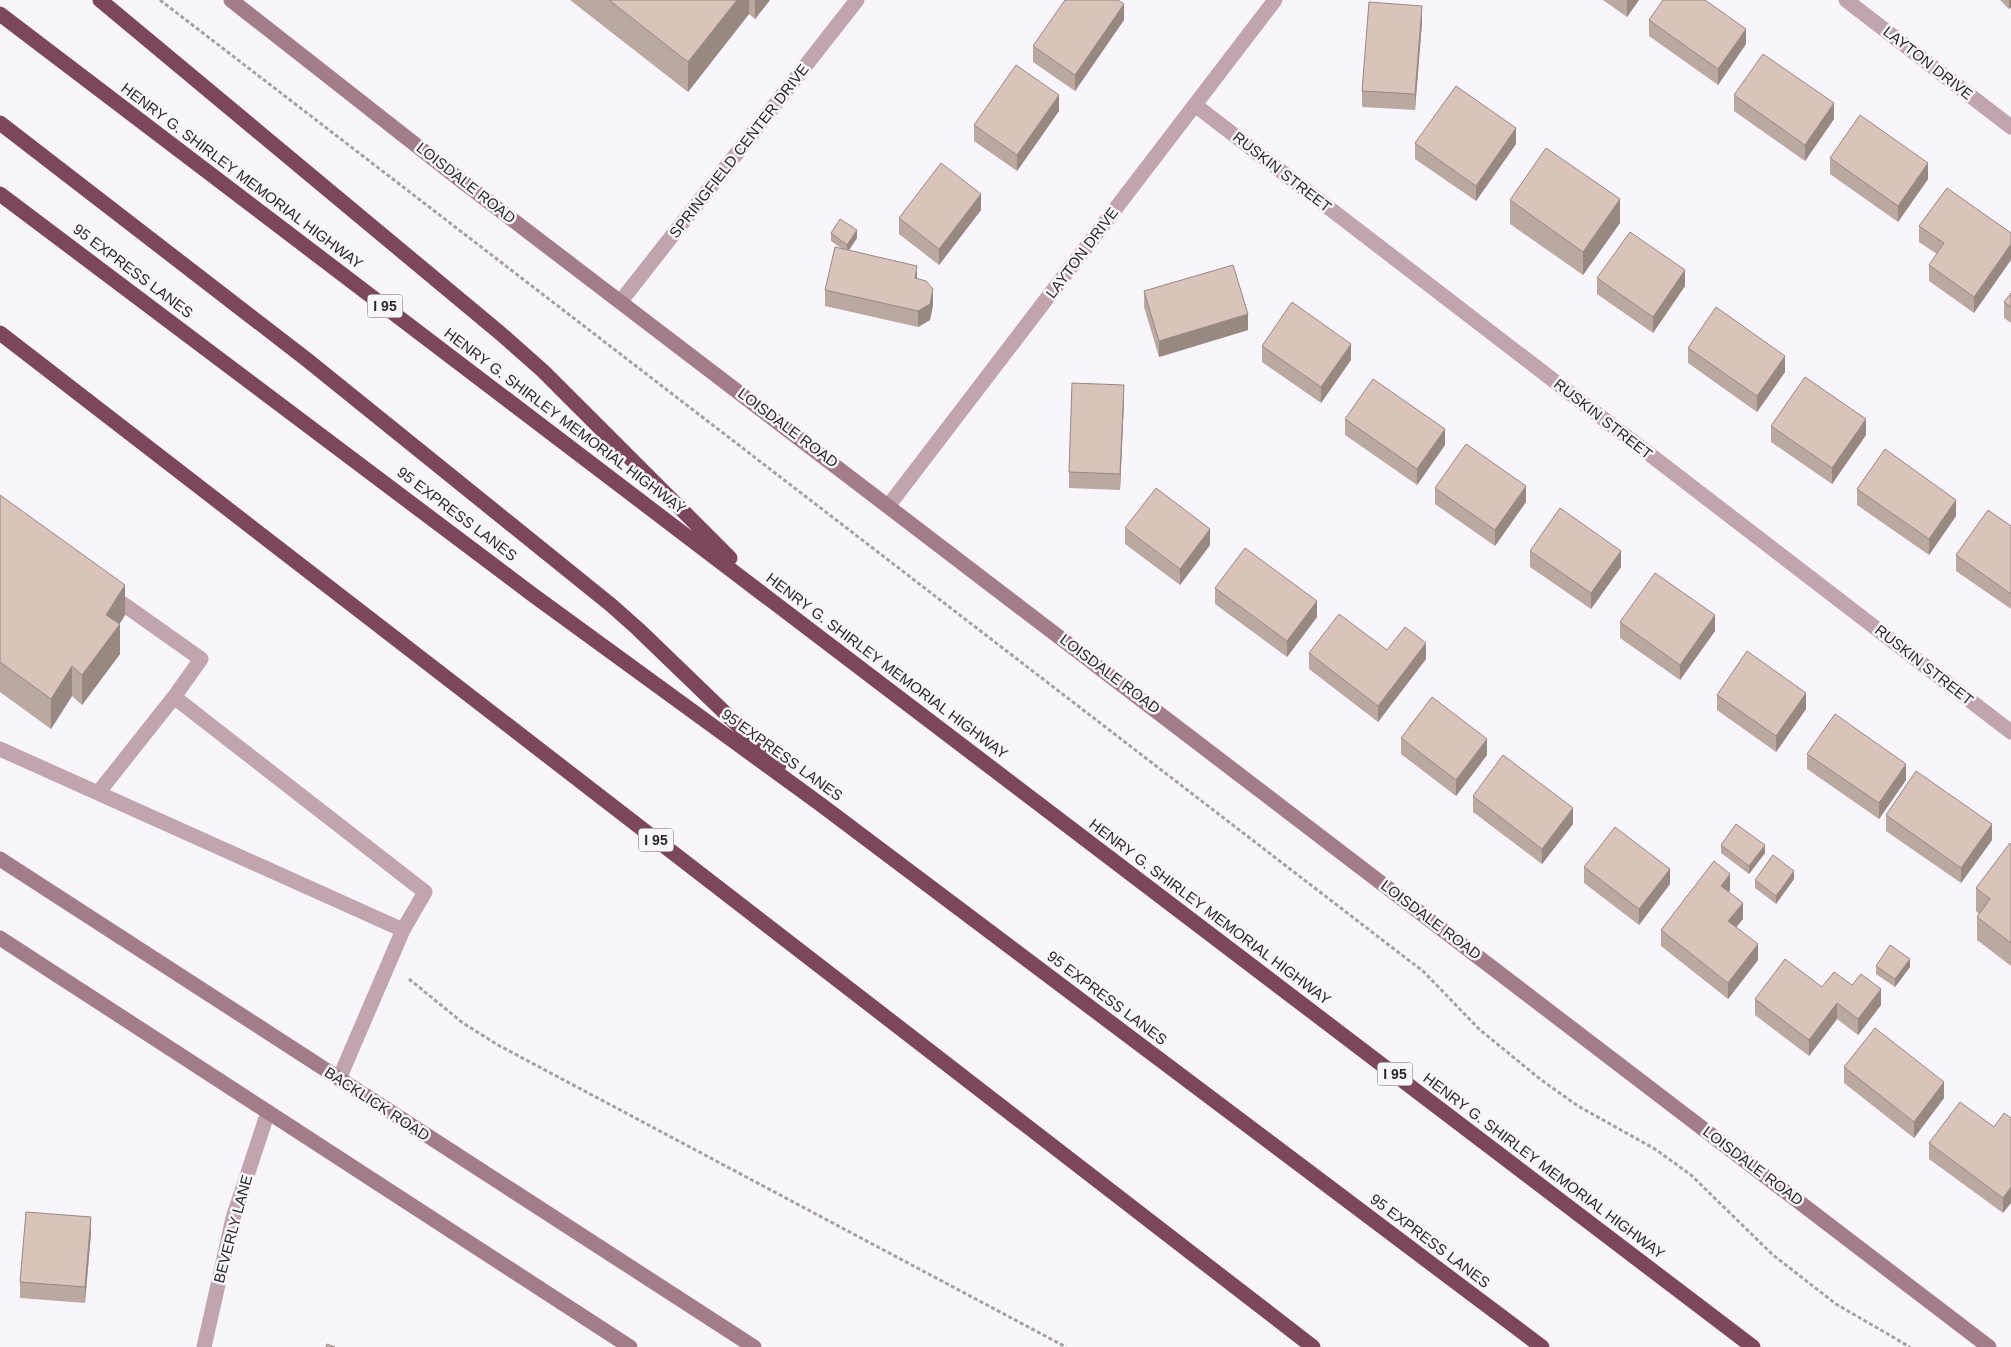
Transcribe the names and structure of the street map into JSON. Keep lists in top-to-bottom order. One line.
{"streets":{"highway":["HENRY G. SHIRLEY MEMORIAL HIGHWAY","95 EXPRESS LANES","I 95"],"main road":["LOISDALE ROAD","BACKLICK ROAD"],"street":["LAYTON DRIVE","SPRINGFIELD CENTER DRIVE","RUSKIN STREET","BEVERLY LANE"]},"crossings":[["LAYTON DRIVE","RUSKIN STREET"],["LAYTON DRIVE","LOISDALE ROAD"],["SPRINGFIELD CENTER DRIVE","LOISDALE ROAD"]]}
